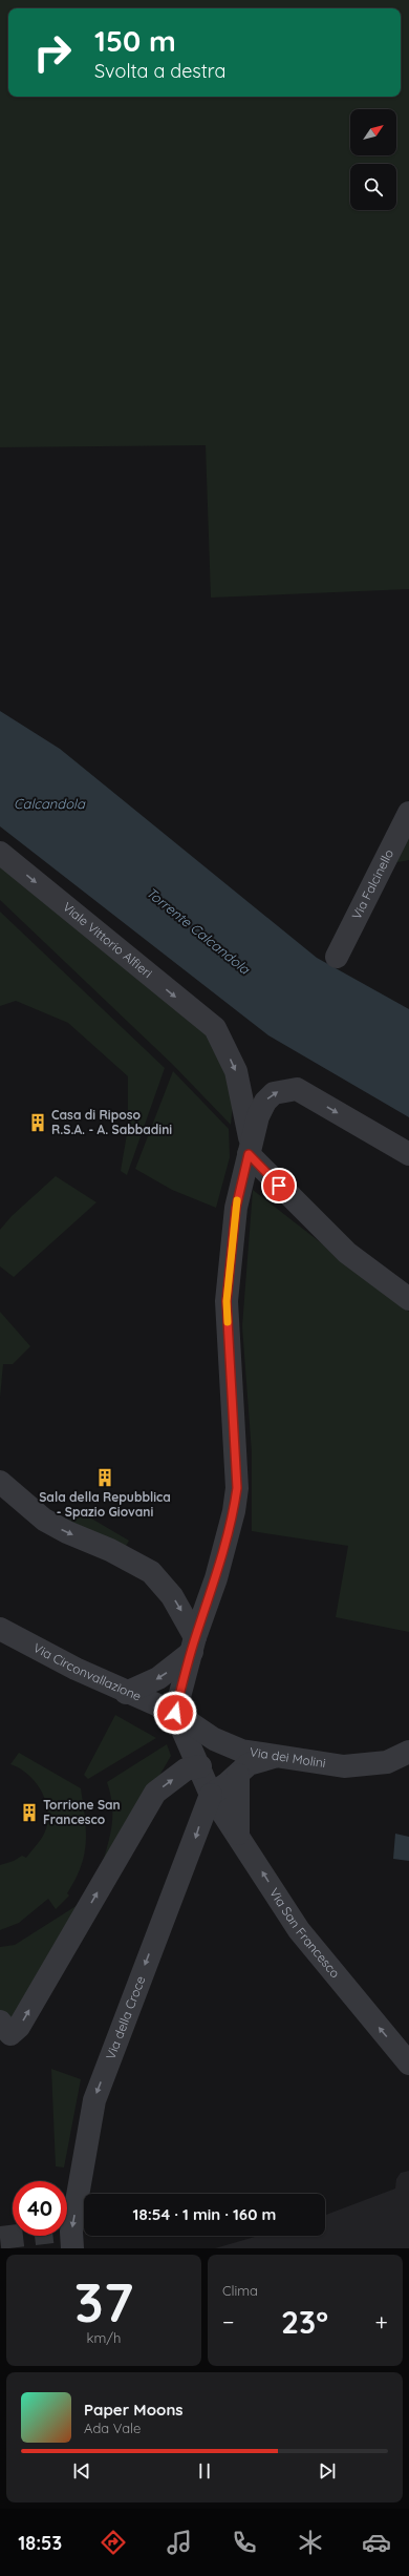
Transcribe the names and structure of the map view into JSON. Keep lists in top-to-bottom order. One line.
{"streets":{"street":["Via Falcinello","Viale Vittorio Alfieri","Via Circonvallazione","Via dei Molini","Via San Francesco","Via della Croce"]},"crossings":[["Via Circonvallazione","Via dei Molini"],["Via San Francesco","Via della Croce"]],"one_way":["Viale Vittorio Alfieri","Via San Francesco","Via della Croce"],"water":["Calcandola","Torrente Calcandola"],"places":{"building":["Casa di Riposo R.S.A. - A. Sabbadini","Sala della Repubblica - Spazio Giovani","Torrione San Francesco"]},"north":"top right","page":{"turn":["150 m","Svolta a destra"],"limit":"40","trip":"18:54 · 1 min · 160 m","tile":[["37","km/h"],"Clima"],"heat":["−","23°","+"],"song":["Paper Moons","Ada Vale"],"tabs":"18:53"}}
